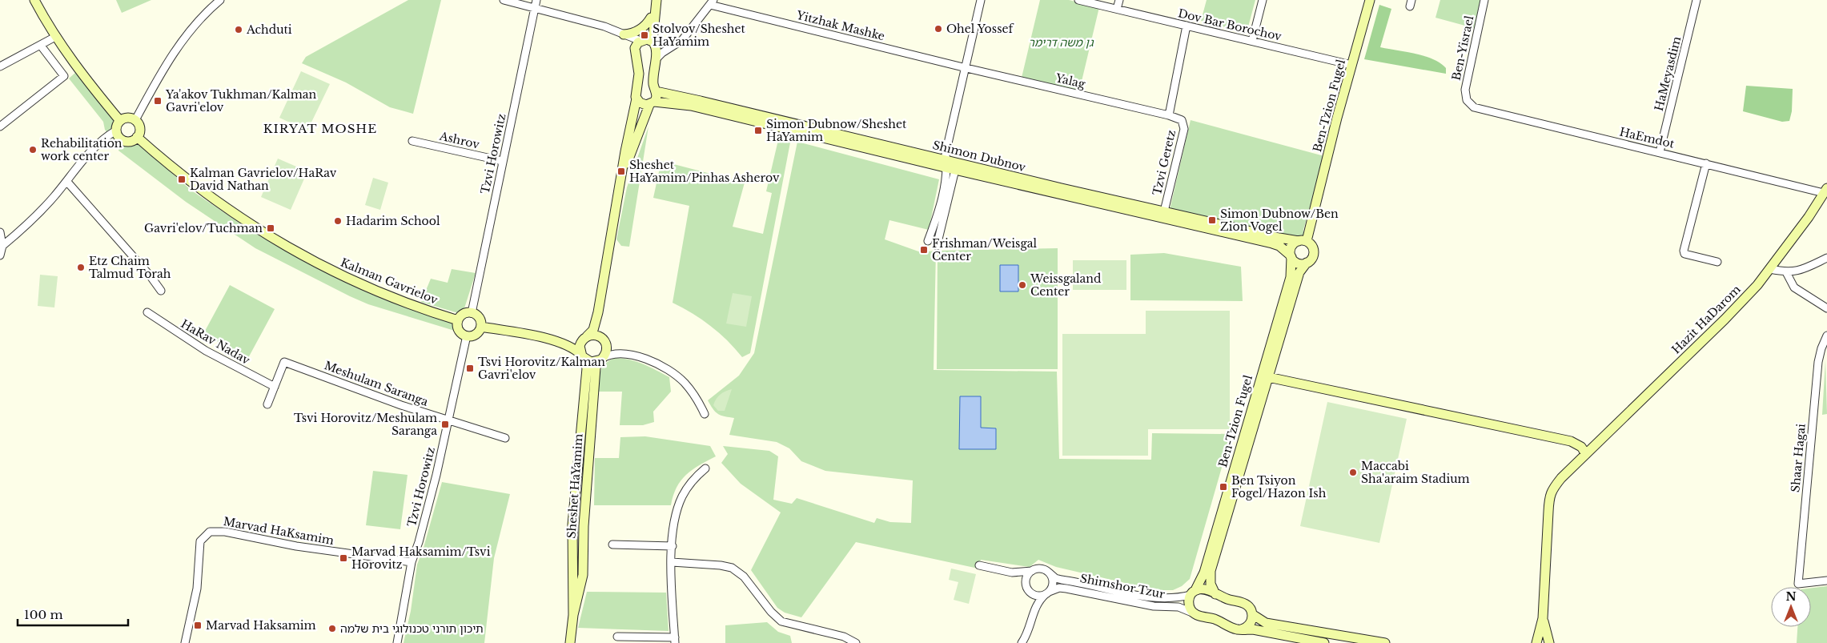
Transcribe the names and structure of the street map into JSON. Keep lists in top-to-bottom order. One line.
{"streets":{"street":["Dov Bar Borochov","Yitzhak Mashke","Ben-Yisrael","HaMeyasdim","Yalag","Ben-Tzion Fugel","HaEmdot","Ashrov","Tzvi Horowitz","Shimon Dubnov","Tzvi Geretz","Kalman Gavrielov","Hazit HaDarom","HaRav Nadav","Meshulam Saranga","Shaar Hagai","Sheshet HaYamim","Marvad HaKsamim","Shimshor Tzur"]},"crossings":[["Dov Bar Borochov","Ben-Tzion Fugel"],["Dov Bar Borochov","Tzvi Geretz"],["Yitzhak Mashke","Yalag"],["Ben-Yisrael","HaEmdot"],["HaMeyasdim","HaEmdot"],["Yalag","Tzvi Geretz"],["Ben-Tzion Fugel","Shimon Dubnov"],["Ben-Tzion Fugel","Hazit HaDarom"],["Ben-Tzion Fugel","Shimshor Tzur"],["HaEmdot","Hazit HaDarom"],["Ashrov","Tzvi Horowitz"],["Tzvi Horowitz","Kalman Gavrielov"],["Tzvi Horowitz","Meshulam Saranga"],["Tzvi Horowitz","Marvad HaKsamim"],["Shimon Dubnov","Tzvi Geretz"],["HaRav Nadav","Meshulam Saranga"]],"districts":["KIRYAT MOSHE"],"parks":["גן משה דרימר"],"places":{"other":["Ohel Yossef","Achduti","Rehabilitation work center","Hadarim School","Etz Chaim Talmud Torah","Weissgaland Center","Maccabi Sha'araim Stadium","תיכון תורני טכנולוגי בית שלמה"],"transit":["Stolvov/Sheshet HaYamim","Ya'akov Tukhman/Kalman Gavri'elov","Simon Dubnow/Sheshet HaYamim","Sheshet HaYamim/Pinhas Asherov","Kalman Gavrielov/HaRav David Nathan","Simon Dubnow/Ben Zion Vogel","Gavri'elov/Tuchman","Frishman/Weisgal Center","Tsvi Horovitz/Kalman Gavri'elov","Tsvi Horovitz/Meshulam Saranga","Ben Tsiyon Fogel/Hazon Ish","Marvad Haksamim/Tsvi Horovitz","Marvad Haksamim"]},"scale_bar":"100 m","north":"top"}
